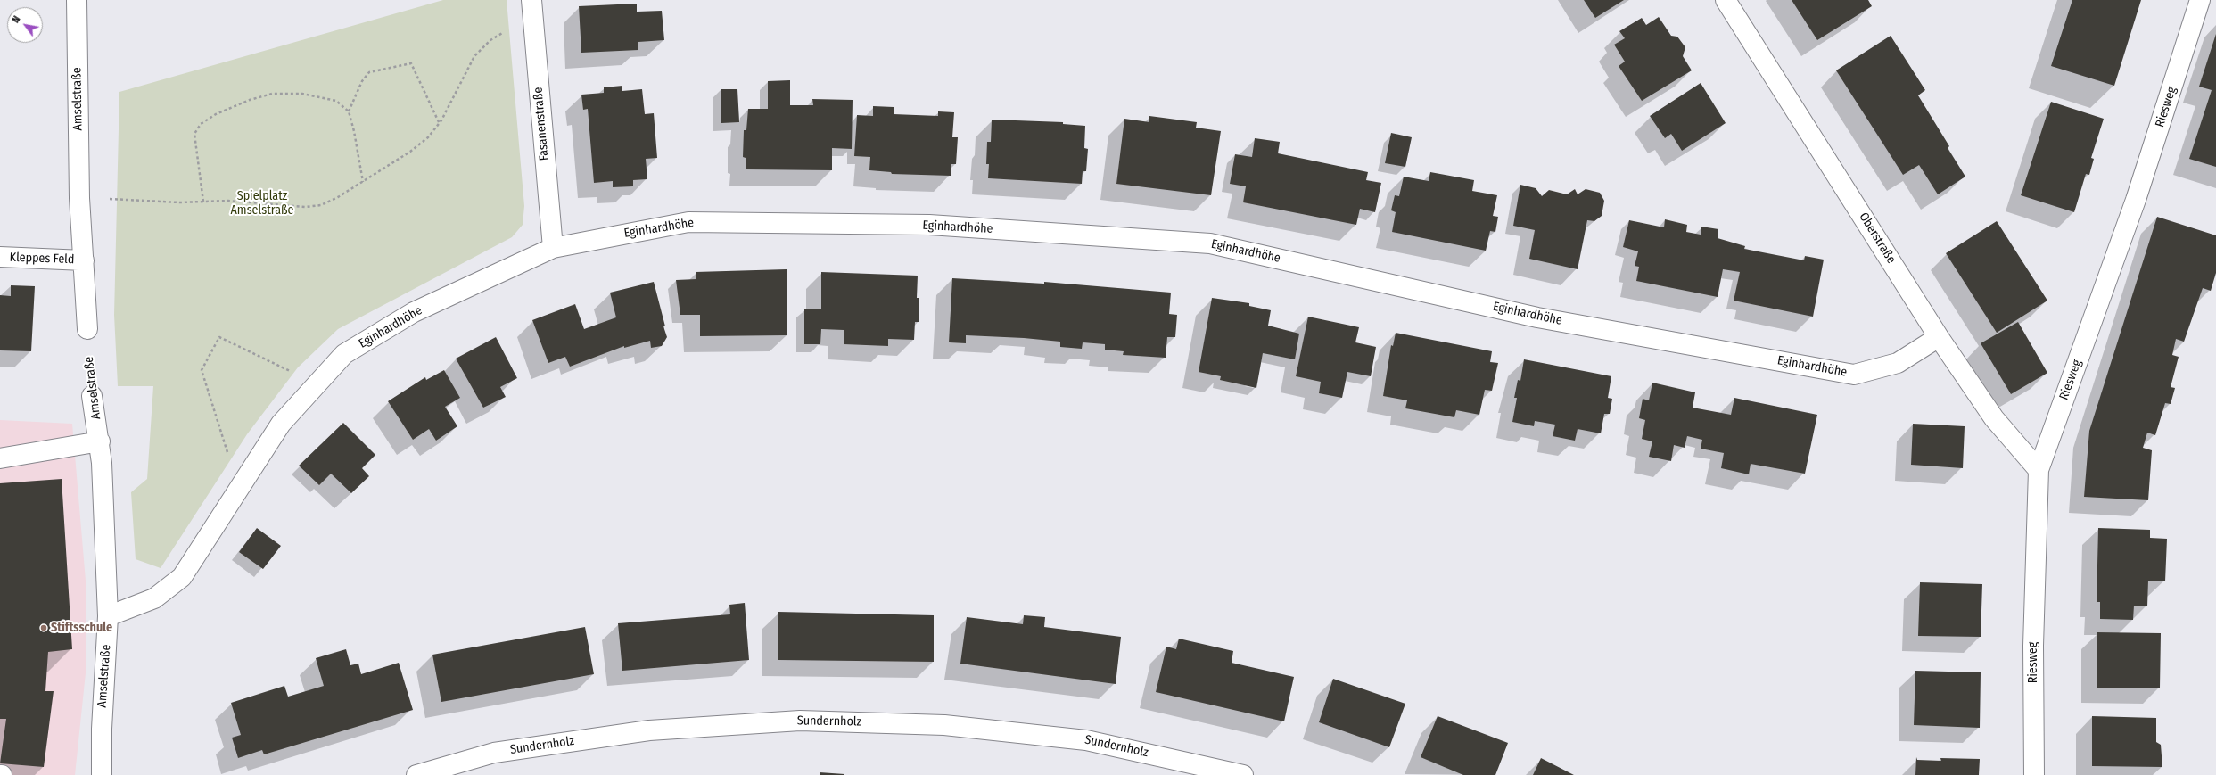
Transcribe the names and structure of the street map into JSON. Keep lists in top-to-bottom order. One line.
{"streets":{"street":["Amselstraße","Riesweg","Fasanenstraße","Eginhardhöhe","Oberstraße","Kleppes Feld","Sundernholz"]},"crossings":[["Amselstraße","Eginhardhöhe"],["Amselstraße","Kleppes Feld"],["Riesweg","Oberstraße"],["Fasanenstraße","Eginhardhöhe"],["Eginhardhöhe","Oberstraße"]],"parks":["Spielplatz Amselstraße"],"places":["Stiftsschule"],"north":"top left"}
